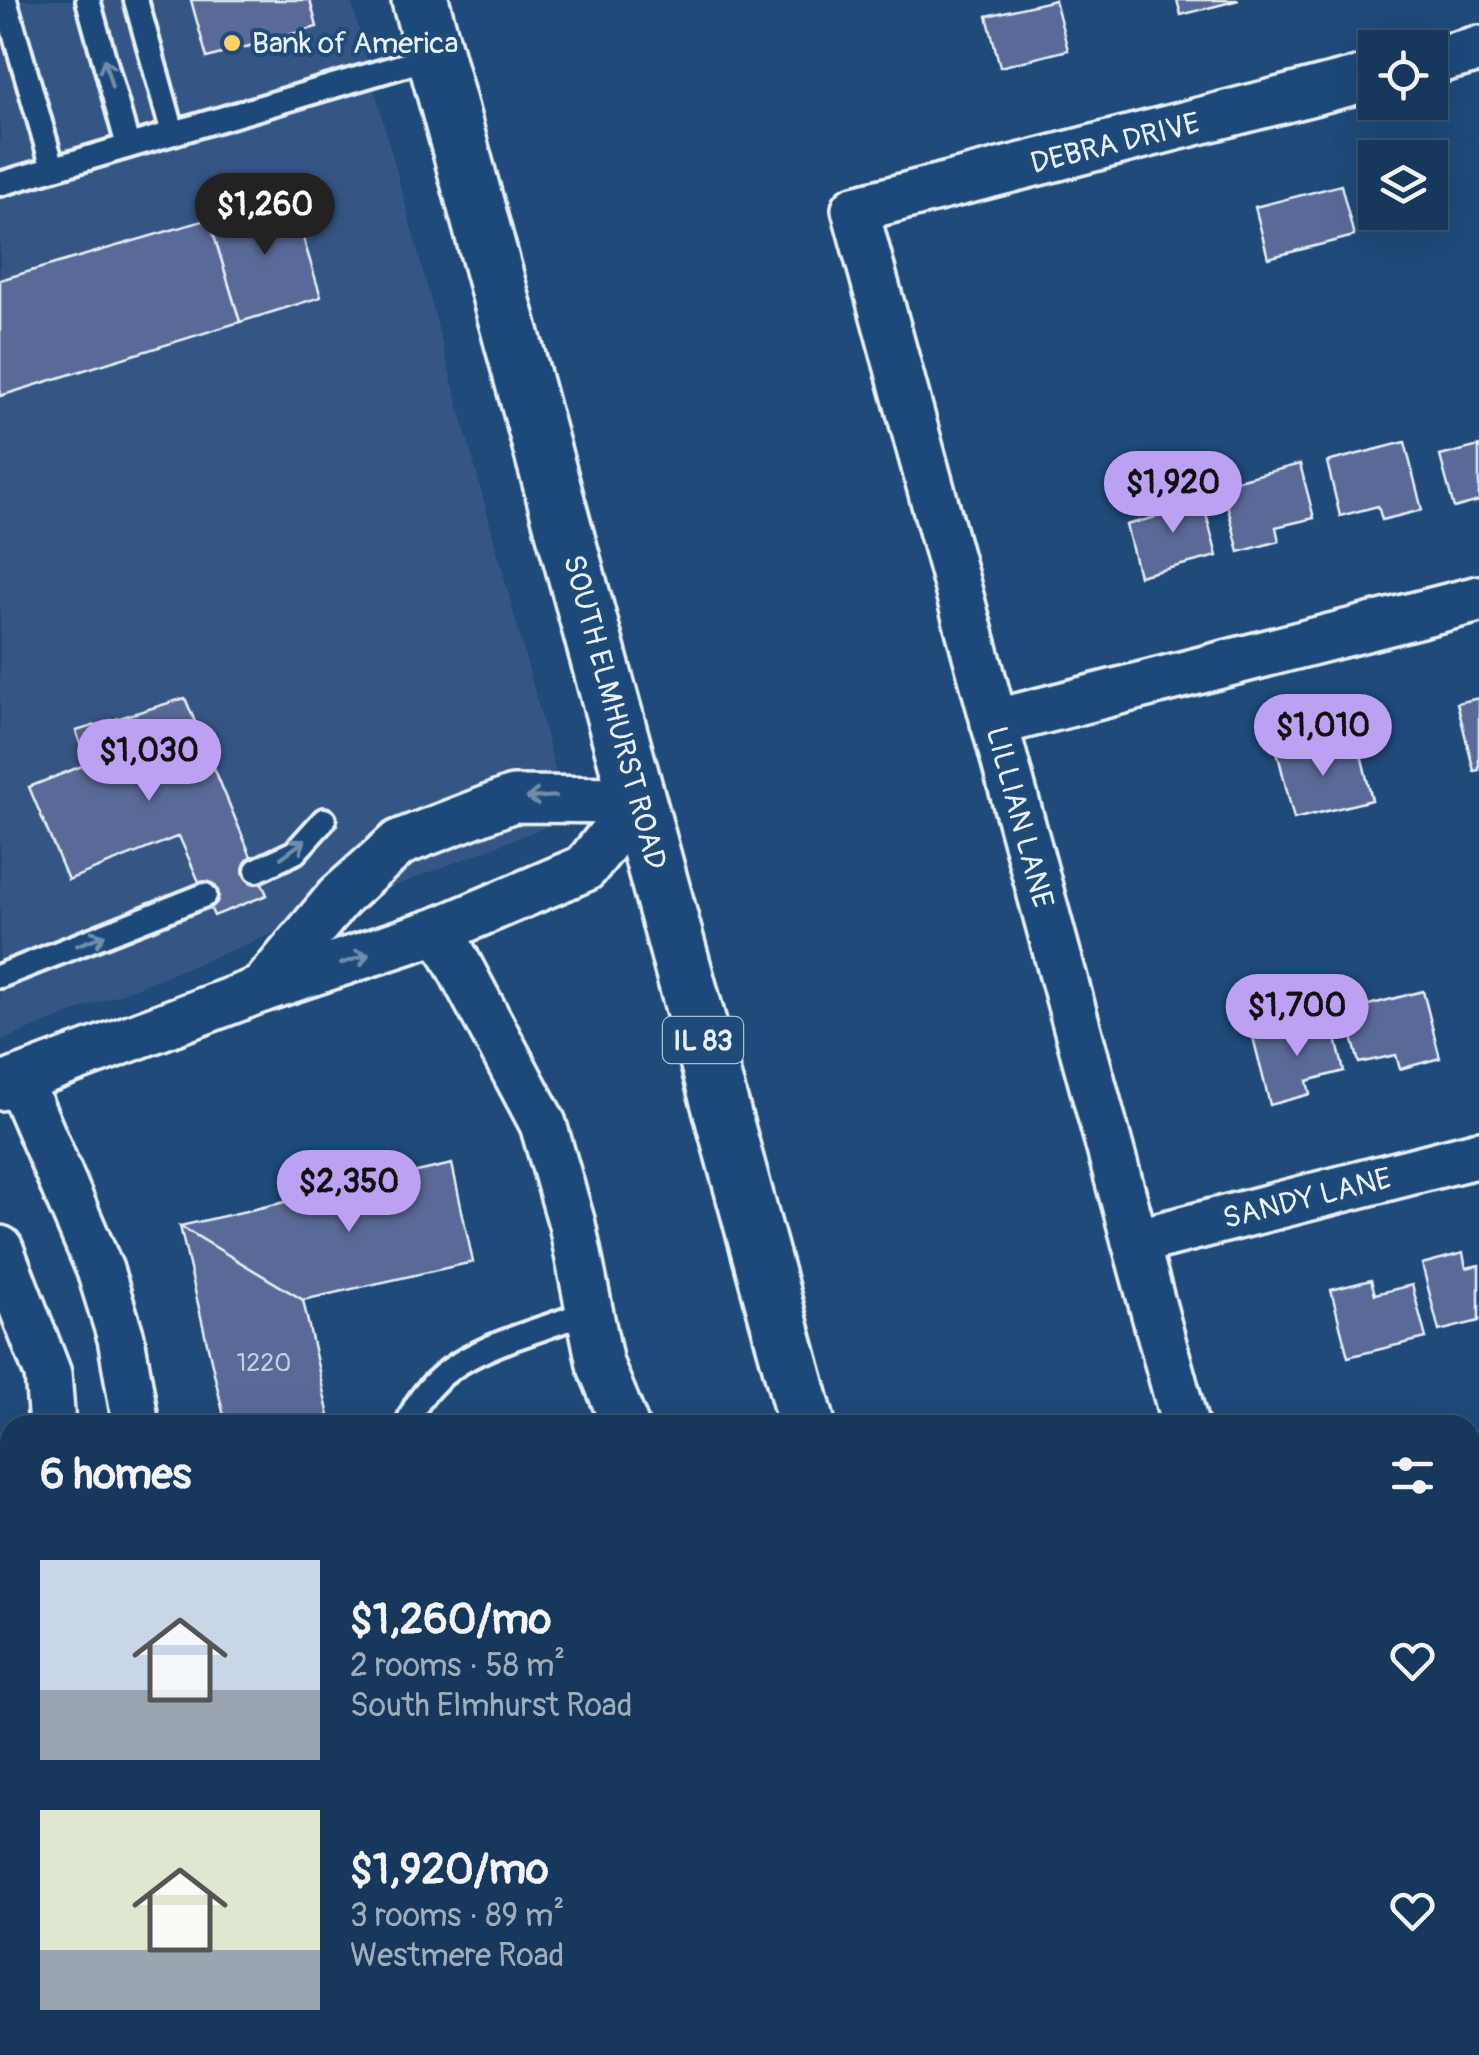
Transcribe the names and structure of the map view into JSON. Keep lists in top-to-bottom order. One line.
{"streets":{"main road":["SOUTH ELMHURST ROAD","IL 83"],"street":["DEBRA DRIVE","LILLIAN LANE","SANDY LANE"]},"crossings":[["DEBRA DRIVE","LILLIAN LANE"],["LILLIAN LANE","SANDY LANE"]],"places":["Bank of America"],"house_numbers":["1220"],"page":{"price":["$1,260","$1,920","$1,010","$1,030","$1,700","$2,350"],"heading":"6 homes","list":[{"name":"$1,260/mo","note":"2 rooms · 58 m² · South Elmhurst Road"},{"name":"$1,920/mo","note":"3 rooms · 89 m² · Westmere Road"}]}}
